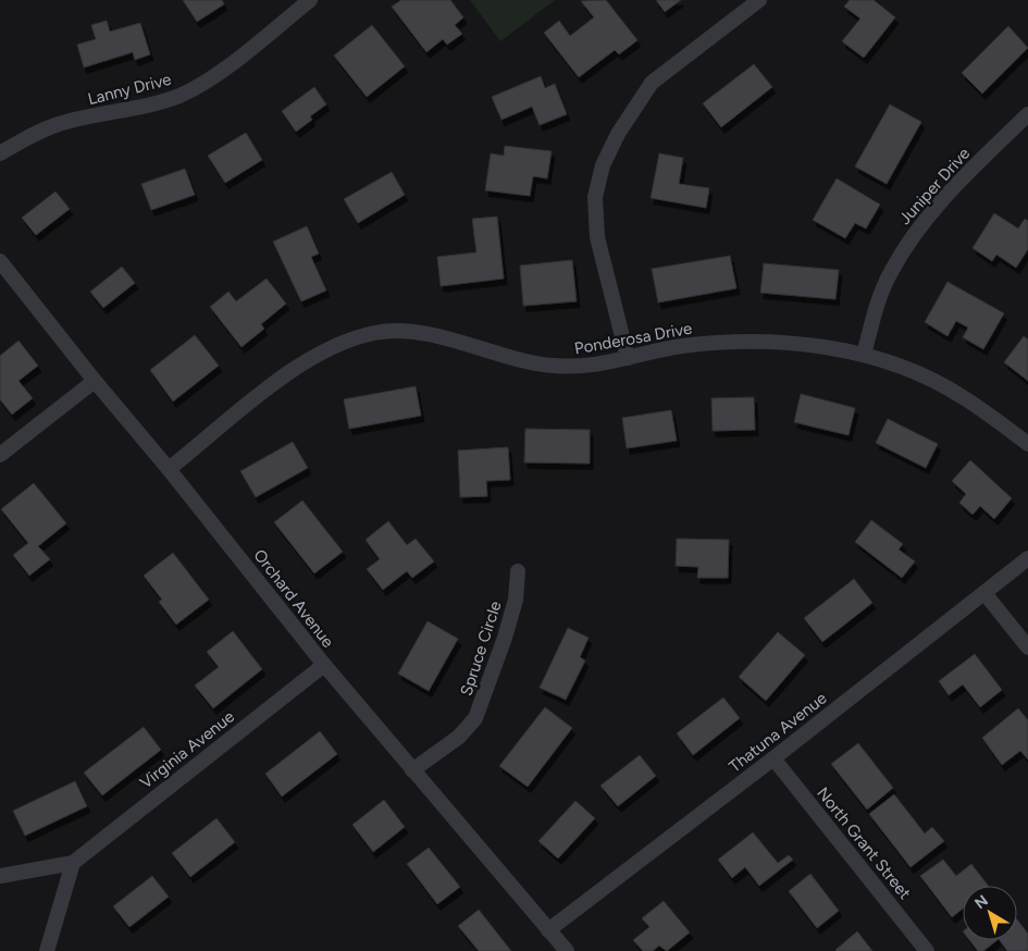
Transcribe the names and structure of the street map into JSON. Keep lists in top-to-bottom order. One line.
{"streets":{"street":["Lanny Drive","Juniper Drive","Ponderosa Drive","Orchard Avenue","Spruce Circle","Thatuna Avenue","Virginia Avenue","North Grant Street"]},"crossings":[["Juniper Drive","Ponderosa Drive"],["Ponderosa Drive","Orchard Avenue"],["Orchard Avenue","Spruce Circle"],["Orchard Avenue","Thatuna Avenue"],["Orchard Avenue","Virginia Avenue"],["Thatuna Avenue","North Grant Street"]],"north":"top left"}
